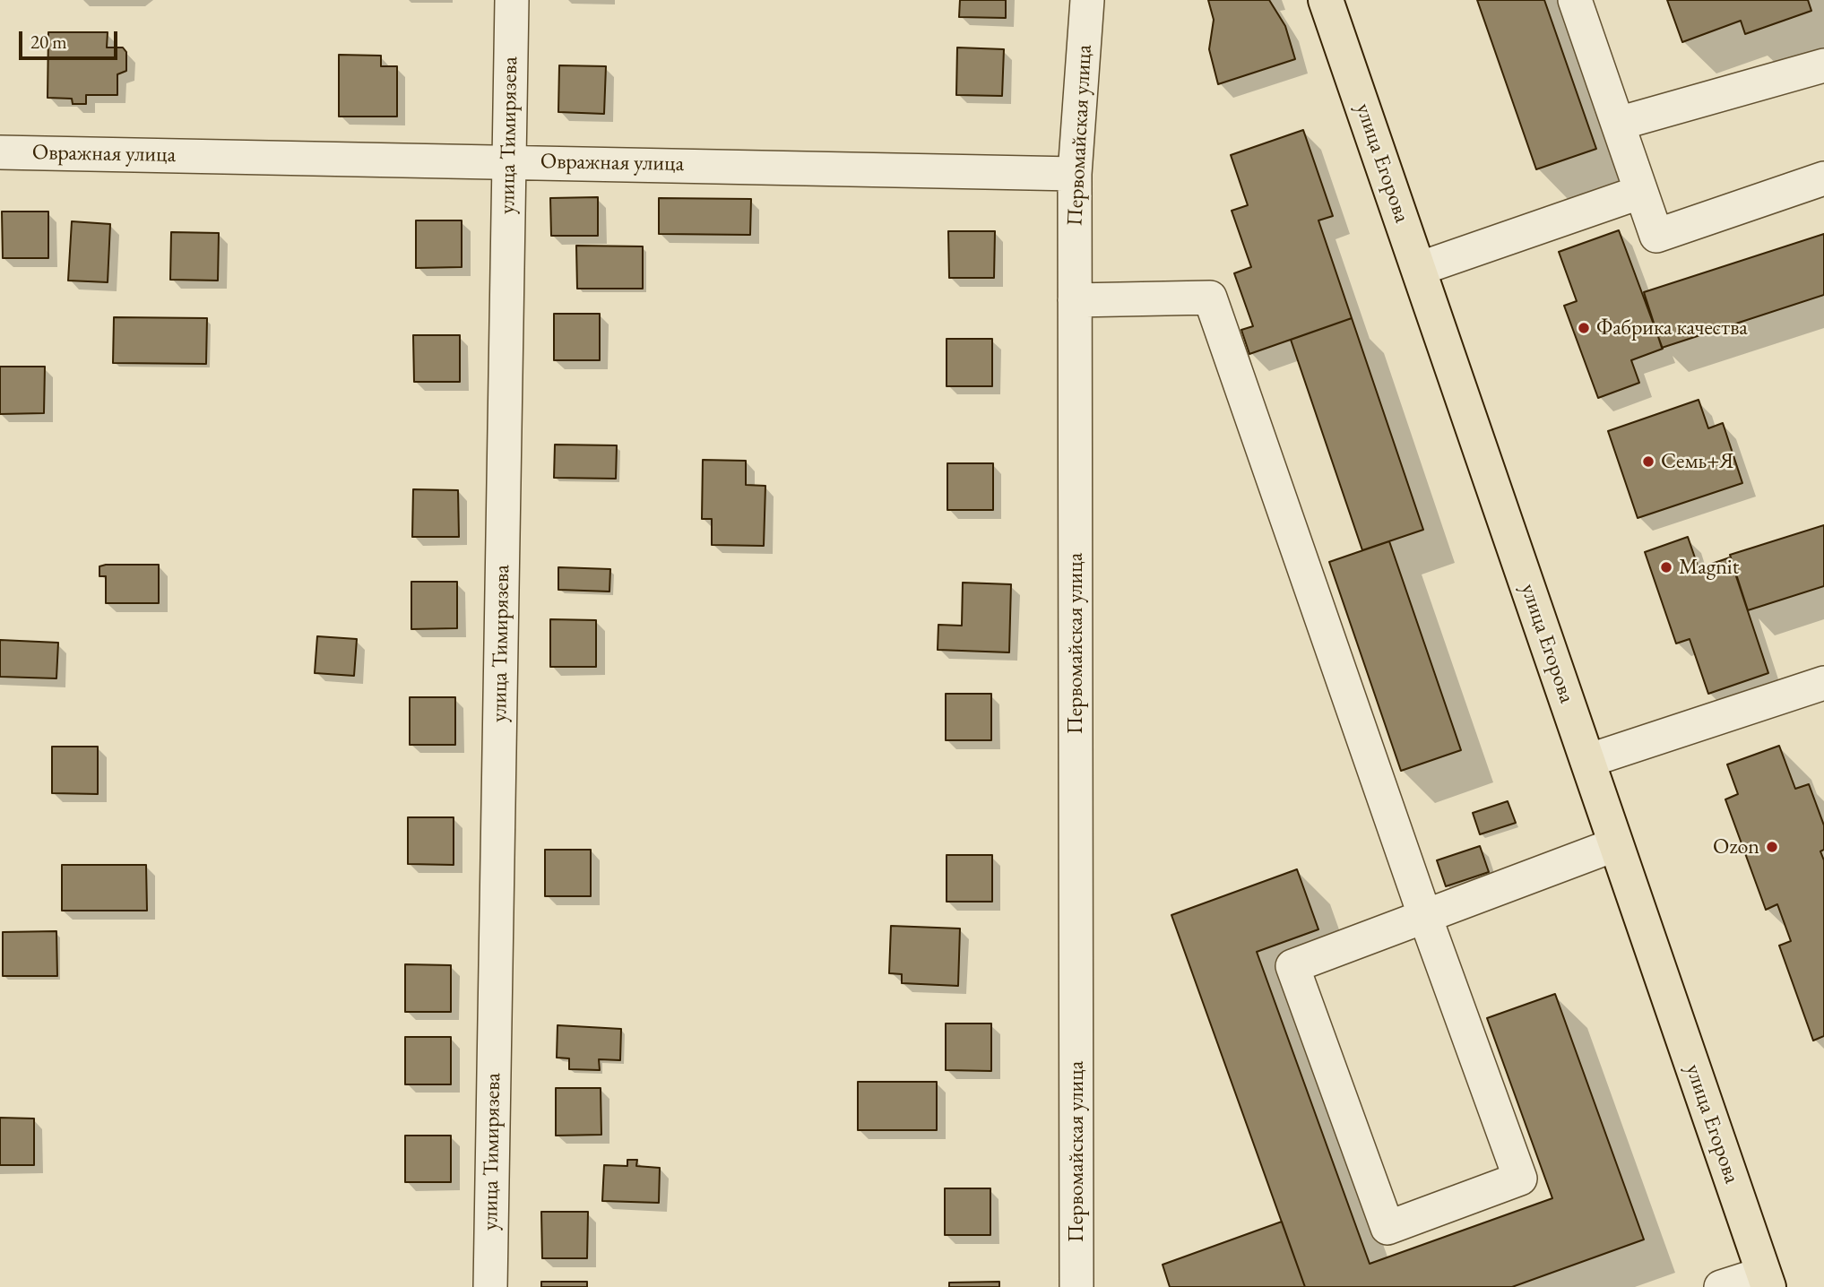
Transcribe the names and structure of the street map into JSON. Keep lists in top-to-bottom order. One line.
{"streets":{"main road":["улица Егорова"],"street":["улица Тимирязева","Первомайская улица","Овражная улица"]},"crossings":[["улица Тимирязева","Овражная улица"],["Первомайская улица","Овражная улица"]],"places":["Фабрика качества","Семь+Я","Magnit","Ozon"],"scale_bar":"20 m"}
